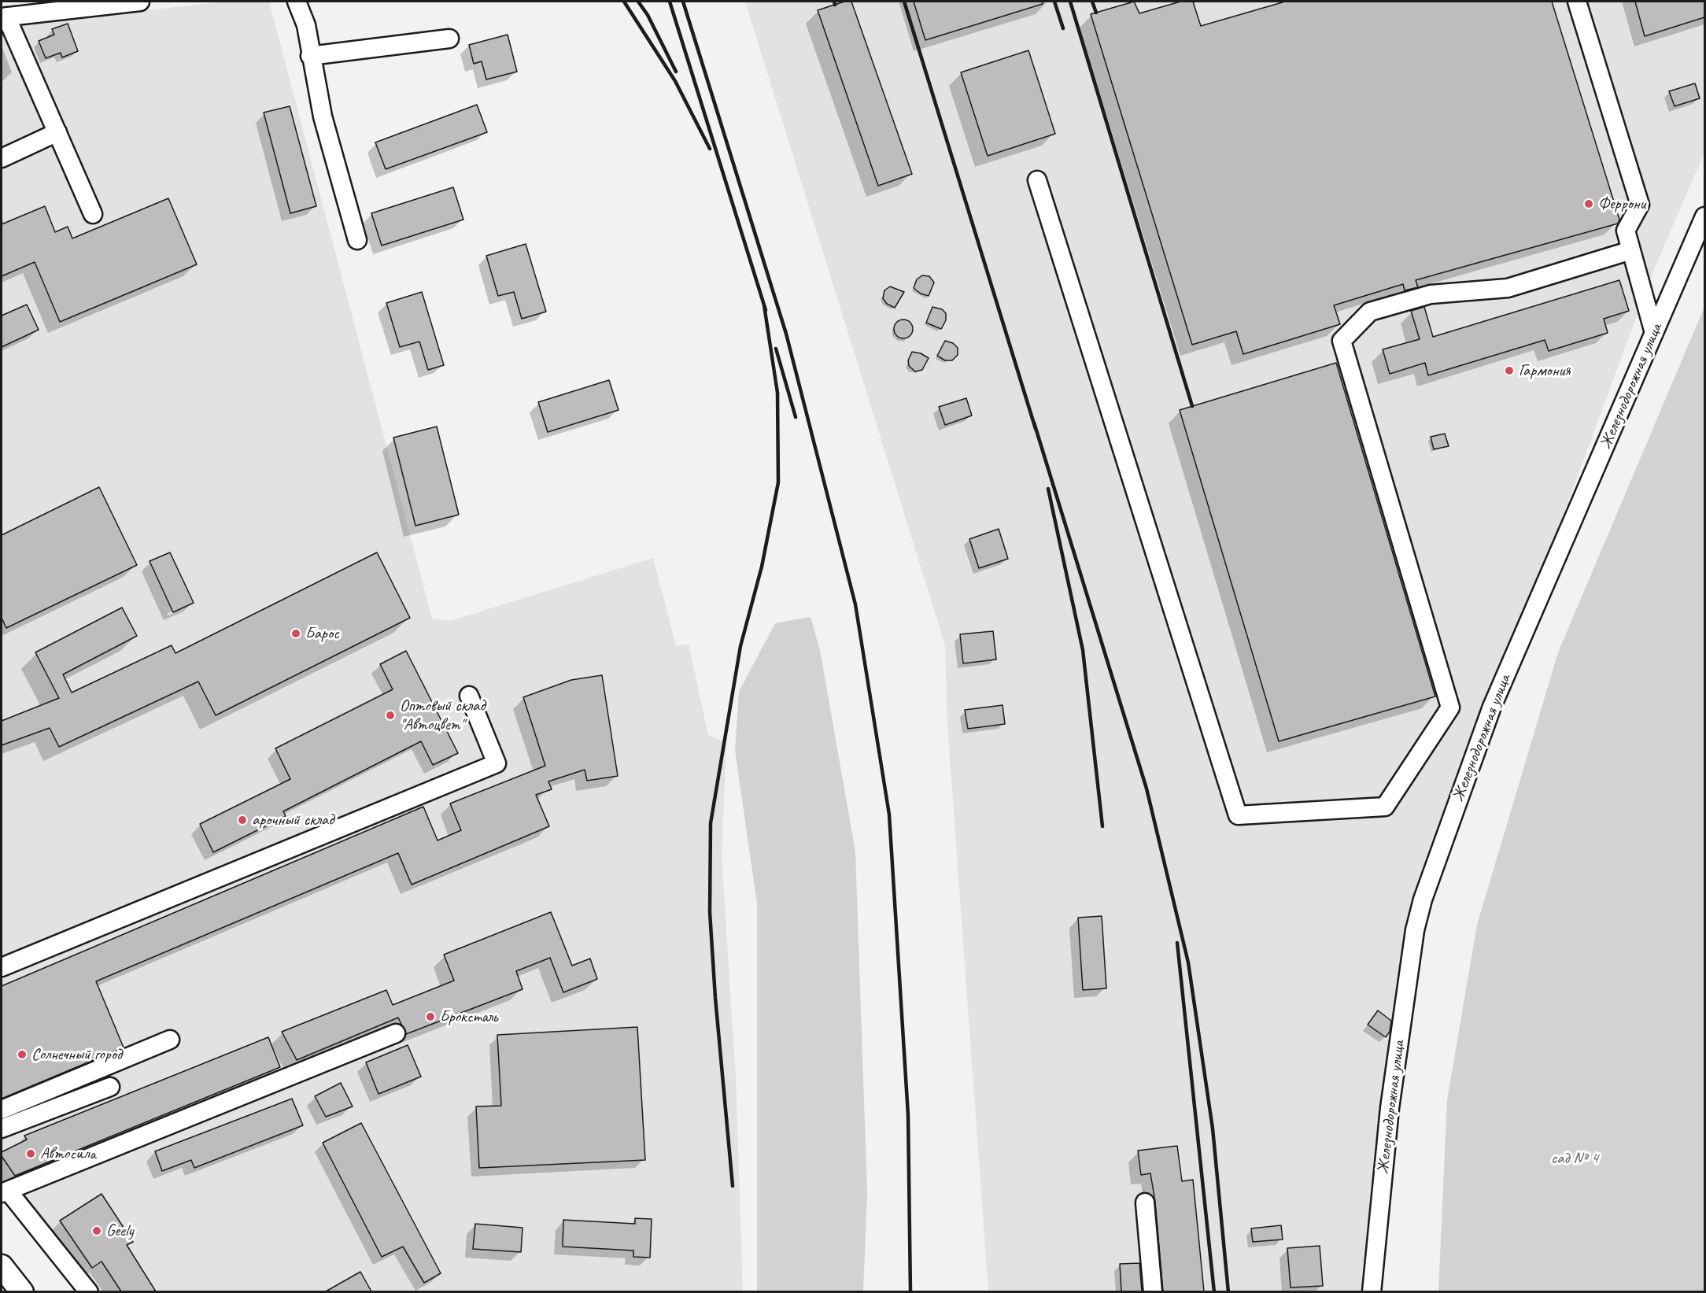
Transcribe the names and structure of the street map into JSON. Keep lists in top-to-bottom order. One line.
{"streets":{"street":["Железнодорожная улица"]},"parks":["сад № 4"],"places":["Феррони","Гармония","Барос","Оптовый склад \"Автоцвет\"","арочный склад","Броксталь","Солнечный город","Автосила","Geely"]}
